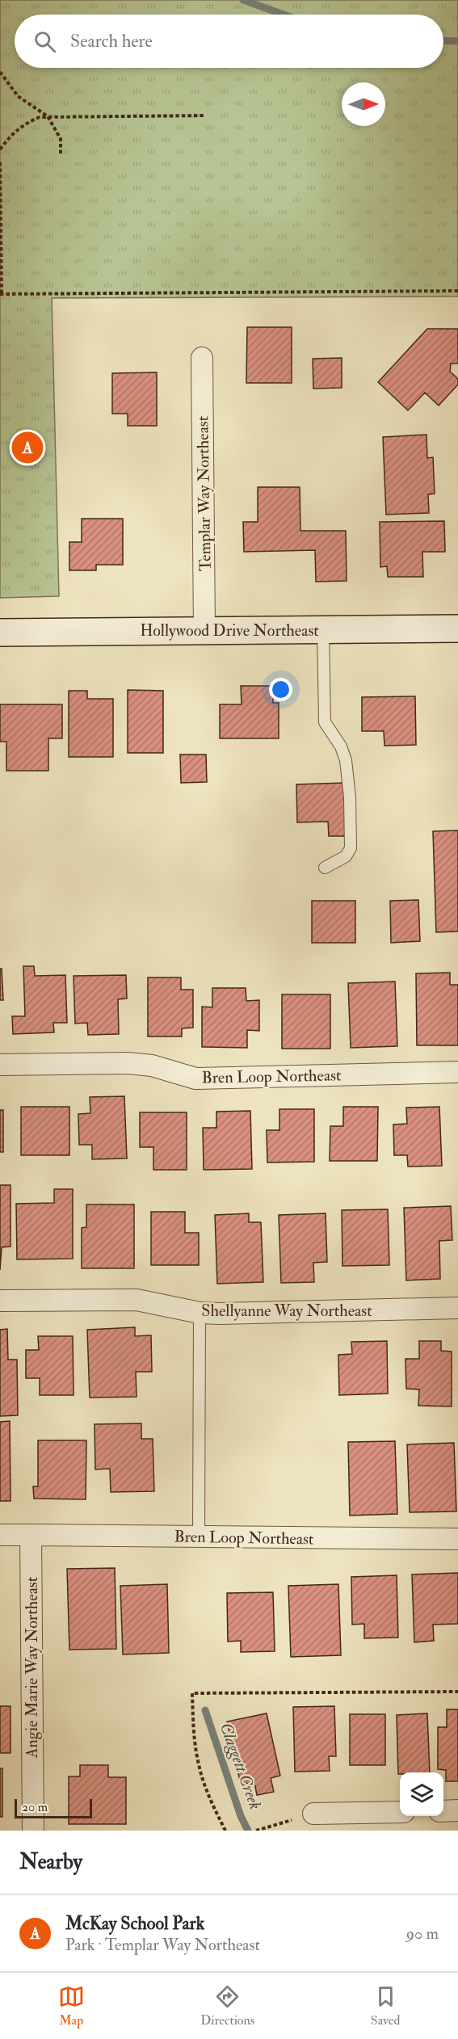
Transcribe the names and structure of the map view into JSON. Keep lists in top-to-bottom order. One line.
{"streets":{"street":["Templar Way Northeast","Hollywood Drive Northeast","Bren Loop Northeast","Shellyanne Way Northeast","Angie Marie Way Northeast"]},"crossings":[["Templar Way Northeast","Hollywood Drive Northeast"],["Bren Loop Northeast","Angie Marie Way Northeast"]],"water":["Claggett Creek"],"scale_bar":"20 m","north":"right","page":{"search":"Search here","pins":"A","scale":"20 m","heading":"Nearby","list":[{"mark":"A","name":"McKay School Park","note":"Park · Templar Way Northeast","value":"90 m"}],"nav":["Map","Directions","Saved"]}}
